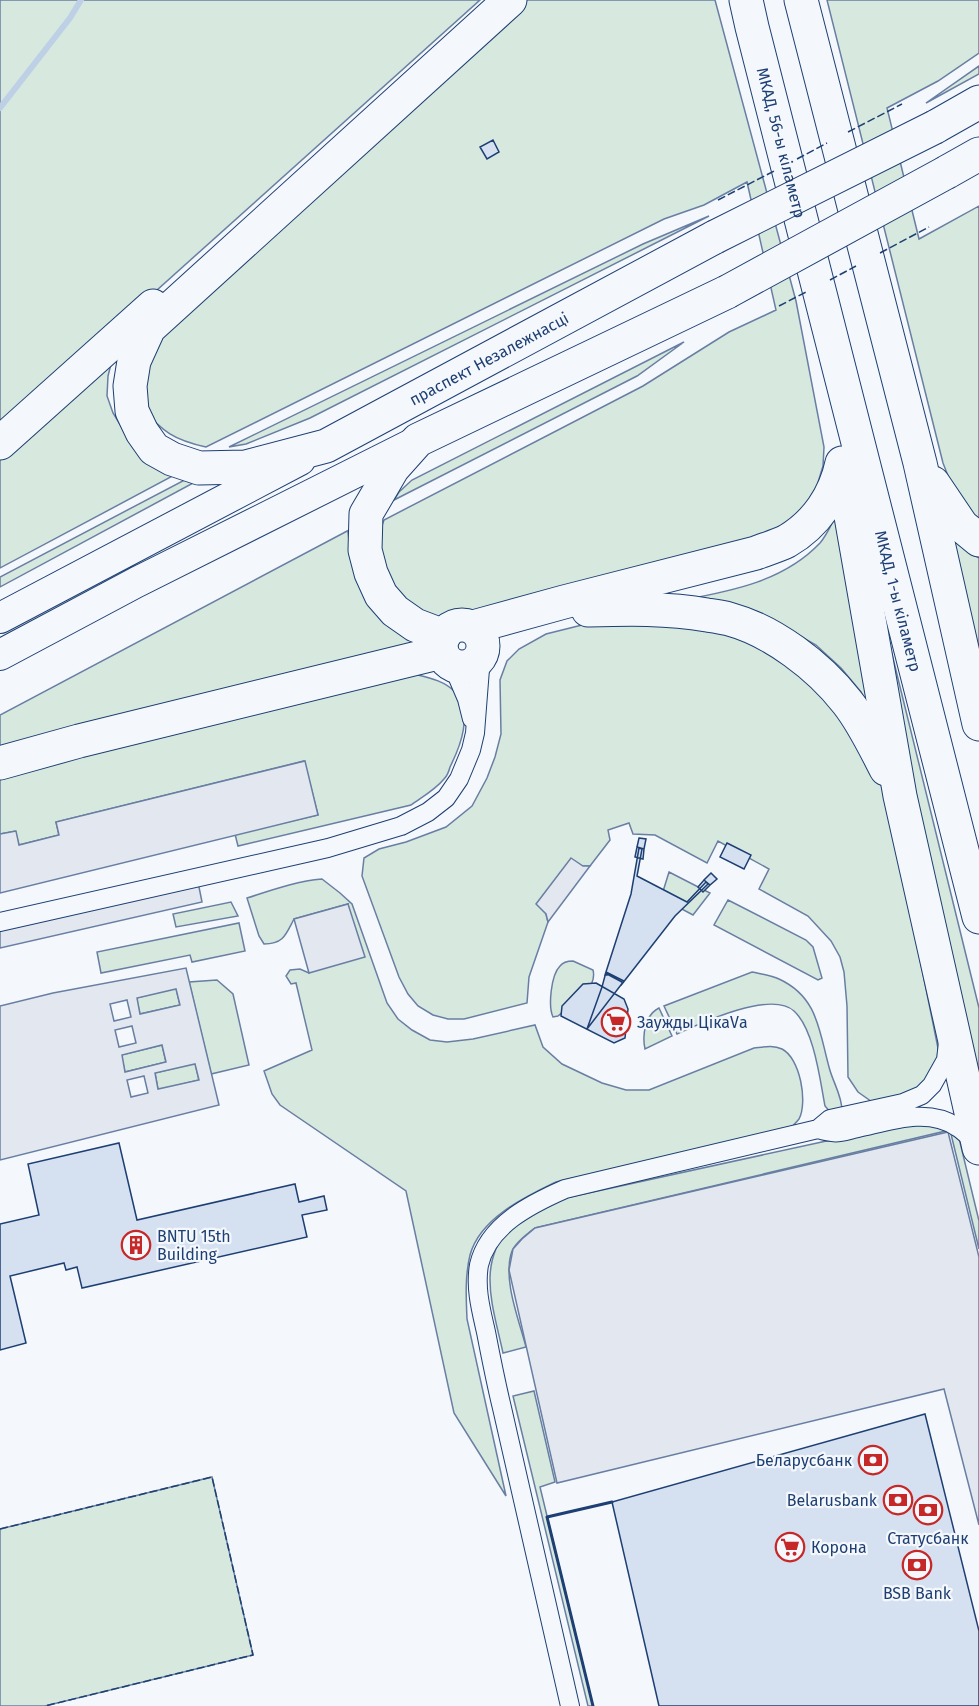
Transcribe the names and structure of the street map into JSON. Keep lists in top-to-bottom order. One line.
{"streets":{"highway":["МКАД, 56-ы кіламетр","праспект Незалежнасці","МКАД, 1-ы кіламетр"]},"crossings":[["МКАД, 56-ы кіламетр","МКАД, 1-ы кіламетр"]],"places":{"supermarket":["Заужды ЦікаVа","Корона"],"building":["BNTU 15th Building"],"bank":["Беларусбанк","Belarusbank","Статусбанк","BSB Bank"]}}
